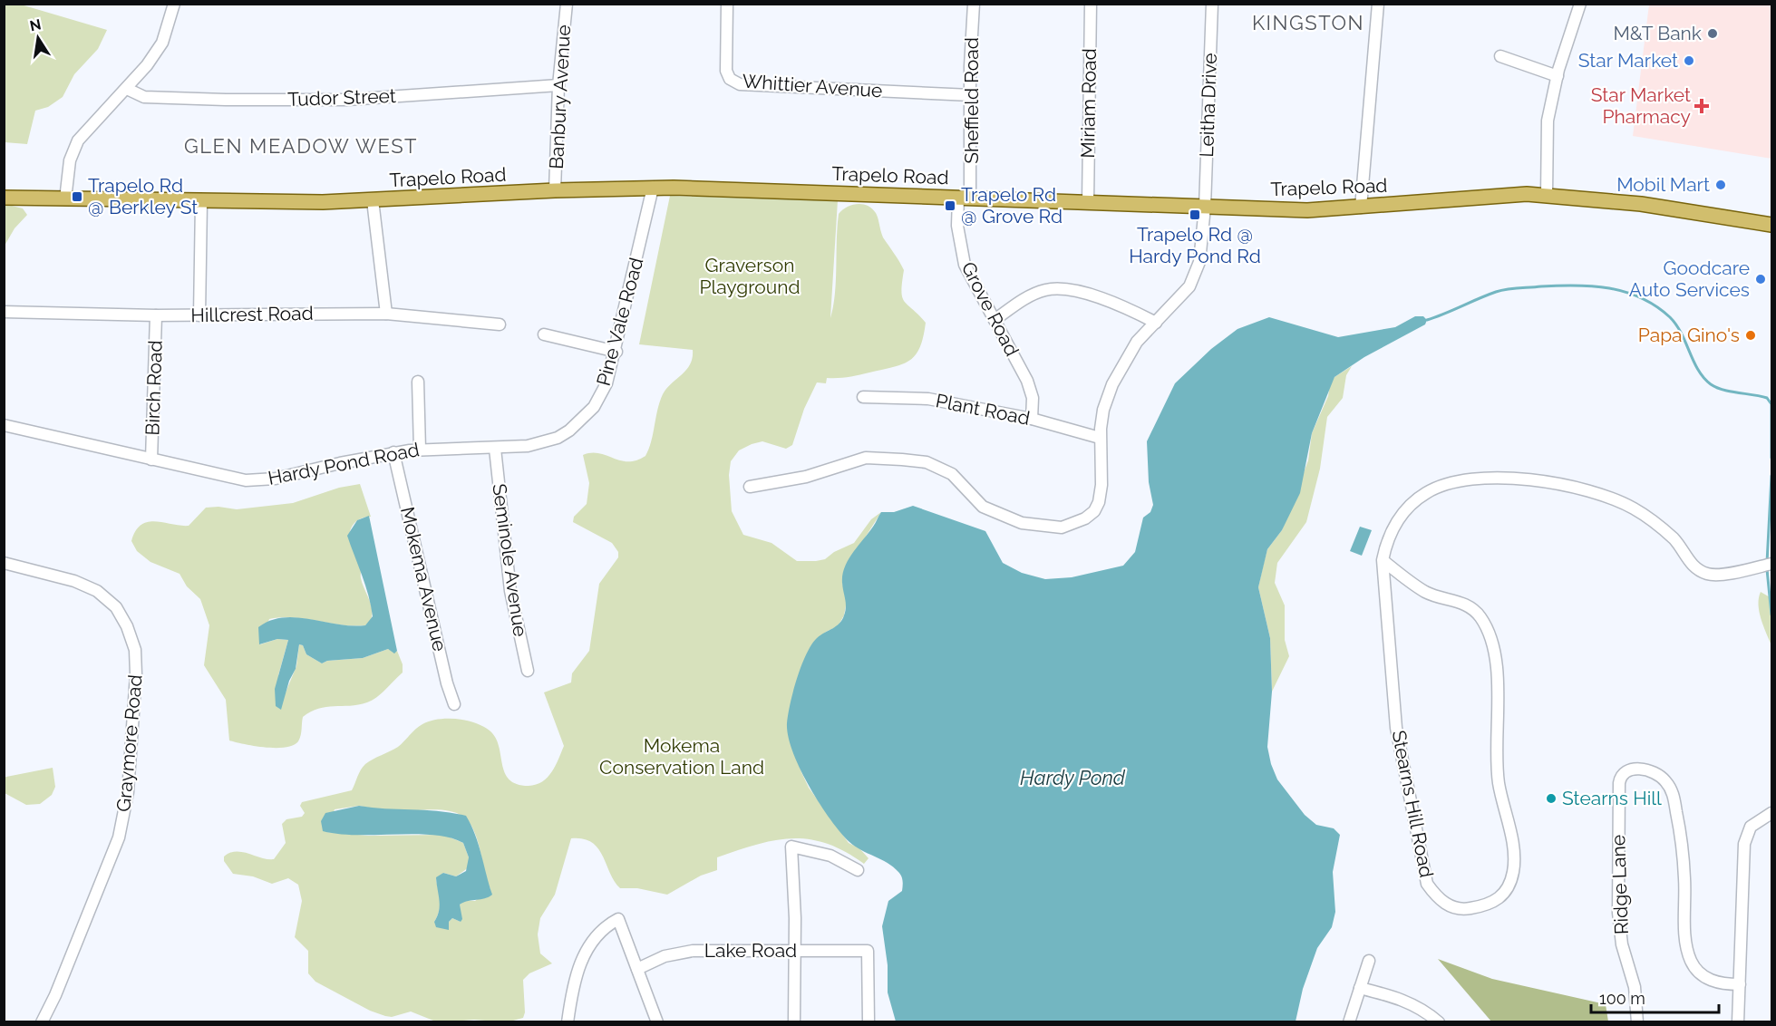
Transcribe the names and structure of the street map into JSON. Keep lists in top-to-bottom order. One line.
{"streets":{"main road":["Trapelo Road"],"street":["Whittier Avenue","Banbury Avenue","Tudor Street","Sheffield Road","Miriam Road","Leitha Drive","Grove Road","Hillcrest Road","Pine Vale Road","Birch Road","Plant Road","Hardy Pond Road","Seminole Avenue","Mokema Avenue","Graymore Road","Stearns Hill Road","Ridge Lane","Lake Road"]},"crossings":[["Whittier Avenue","Sheffield Road"],["Banbury Avenue","Tudor Street"],["Banbury Avenue","Trapelo Road"],["Sheffield Road","Trapelo Road"],["Sheffield Road","Grove Road"],["Miriam Road","Trapelo Road"],["Leitha Drive","Trapelo Road"],["Trapelo Road","Grove Road"],["Trapelo Road","Pine Vale Road"],["Grove Road","Plant Road"],["Hillcrest Road","Birch Road"],["Pine Vale Road","Hardy Pond Road"],["Birch Road","Hardy Pond Road"],["Hardy Pond Road","Seminole Avenue"],["Hardy Pond Road","Mokema Avenue"]],"districts":["KINGSTON","GLEN MEADOW WEST"],"water":["Hardy Pond"],"parks":["Graverson Playground","Mokema Conservation Land"],"places":{"other":["M&T Bank","Star Market","Mobil Mart","Goodcare Auto Services","Papa Gino's","Stearns Hill"],"health":["Star Market Pharmacy"],"transit":["Trapelo Rd @ Berkley St","Trapelo Rd @ Grove Rd","Trapelo Rd @ Hardy Pond Rd"]},"scale_bar":"100 m","north":"top"}
